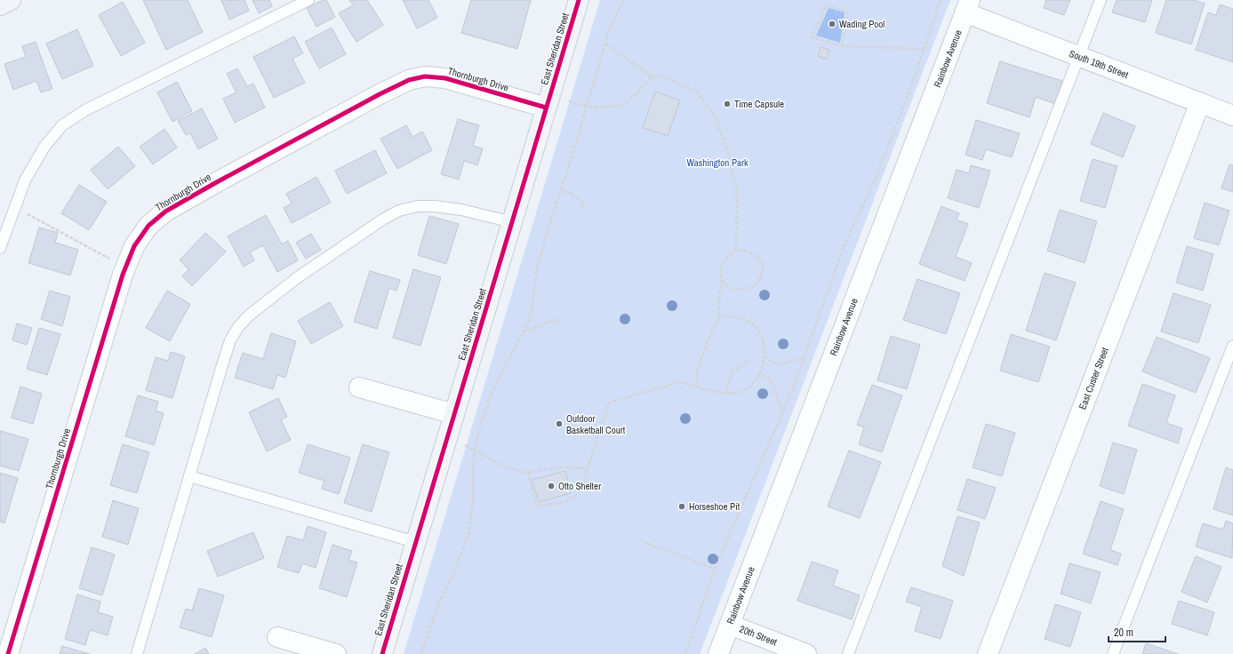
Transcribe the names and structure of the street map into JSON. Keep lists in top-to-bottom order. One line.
{"streets":{"street":["East Sheridan Street","Rainbow Avenue","South 19th Street","Thornburgh Drive","East Custer Street","20th Street"]},"crossings":[["East Sheridan Street","Thornburgh Drive"],["Rainbow Avenue","South 19th Street"],["Rainbow Avenue","20th Street"],["South 19th Street","East Custer Street"]],"parks":["Washington Park"],"places":["Wading Pool","Time Capsule","Outdoor Basketball Court","Otto Shelter","Horseshoe Pit"],"scale_bar":"20 m"}
